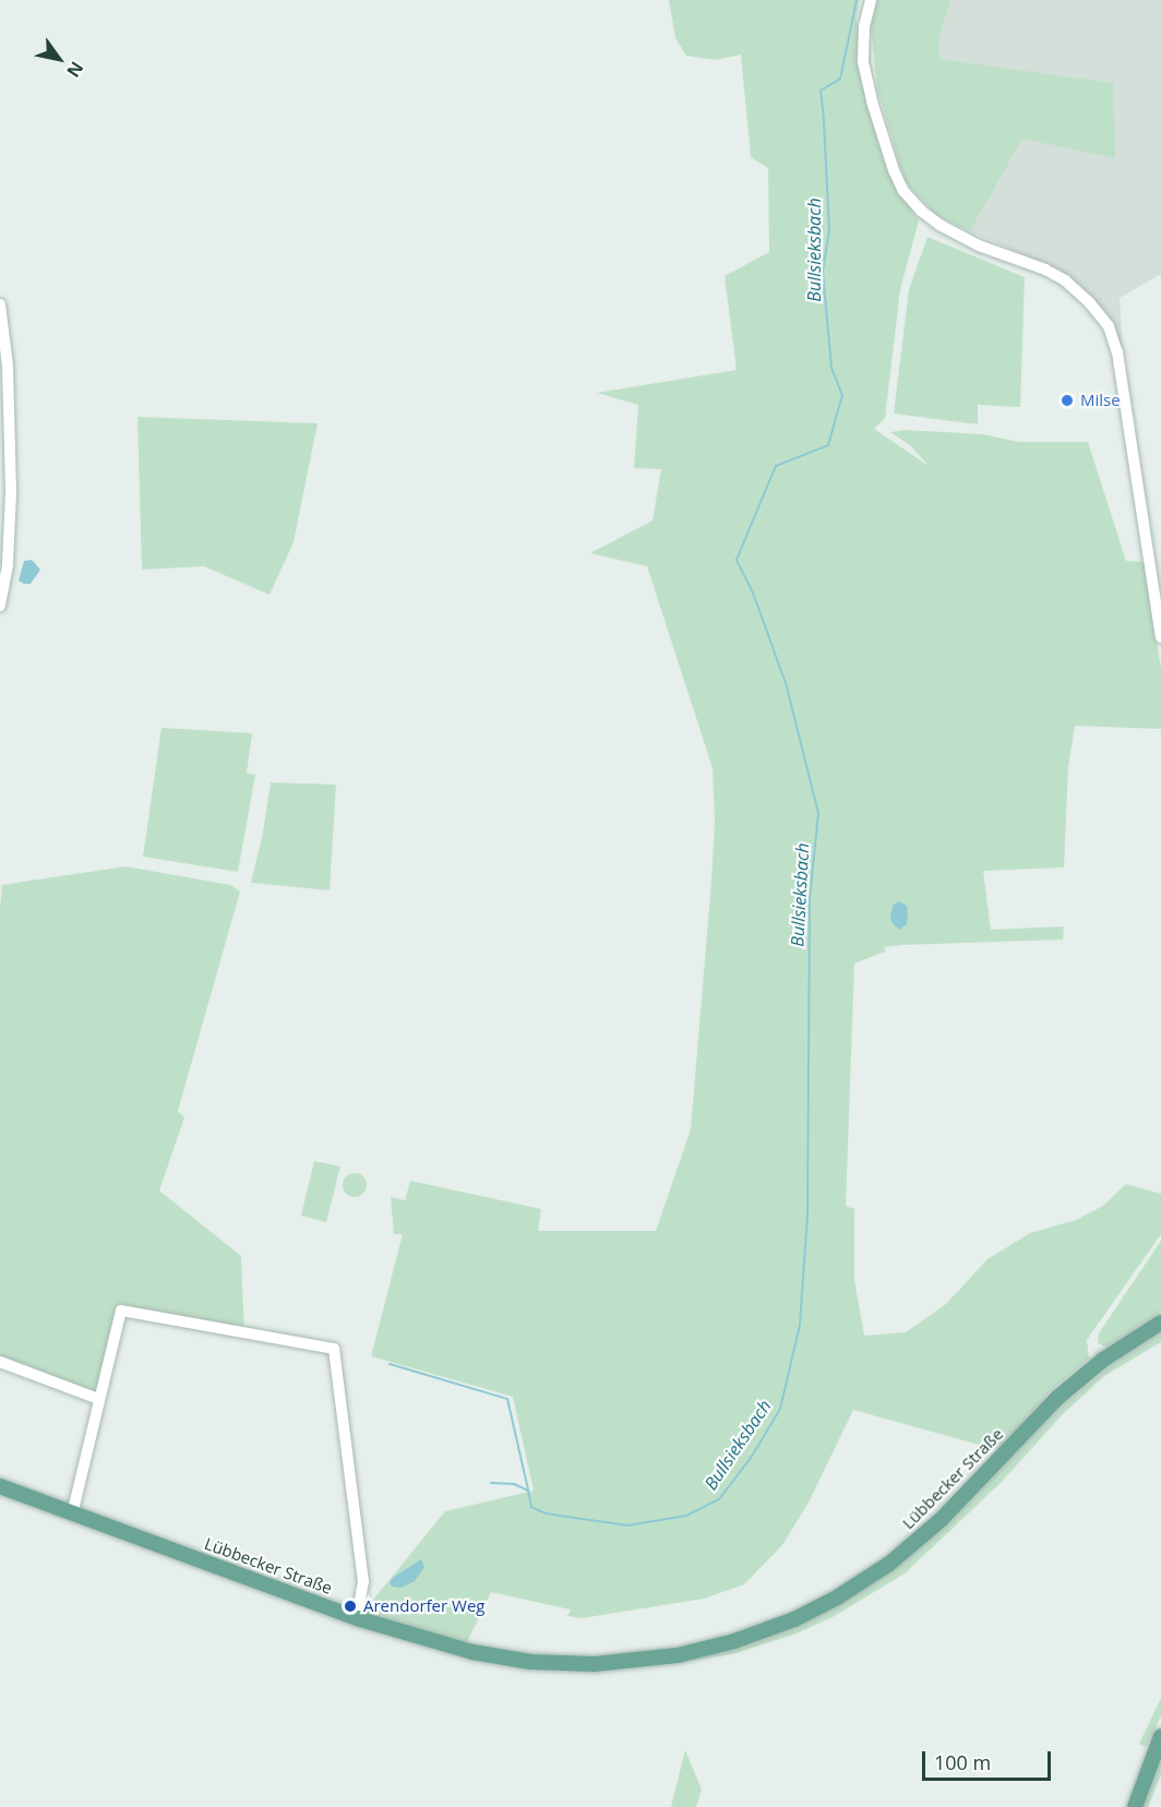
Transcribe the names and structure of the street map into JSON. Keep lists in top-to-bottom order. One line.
{"streets":{"main road":["Lübbecker Straße"]},"water":["Bullsieksbach"],"places":["Milse","Arendorfer Weg"],"scale_bar":"100 m","north":"bottom right"}
